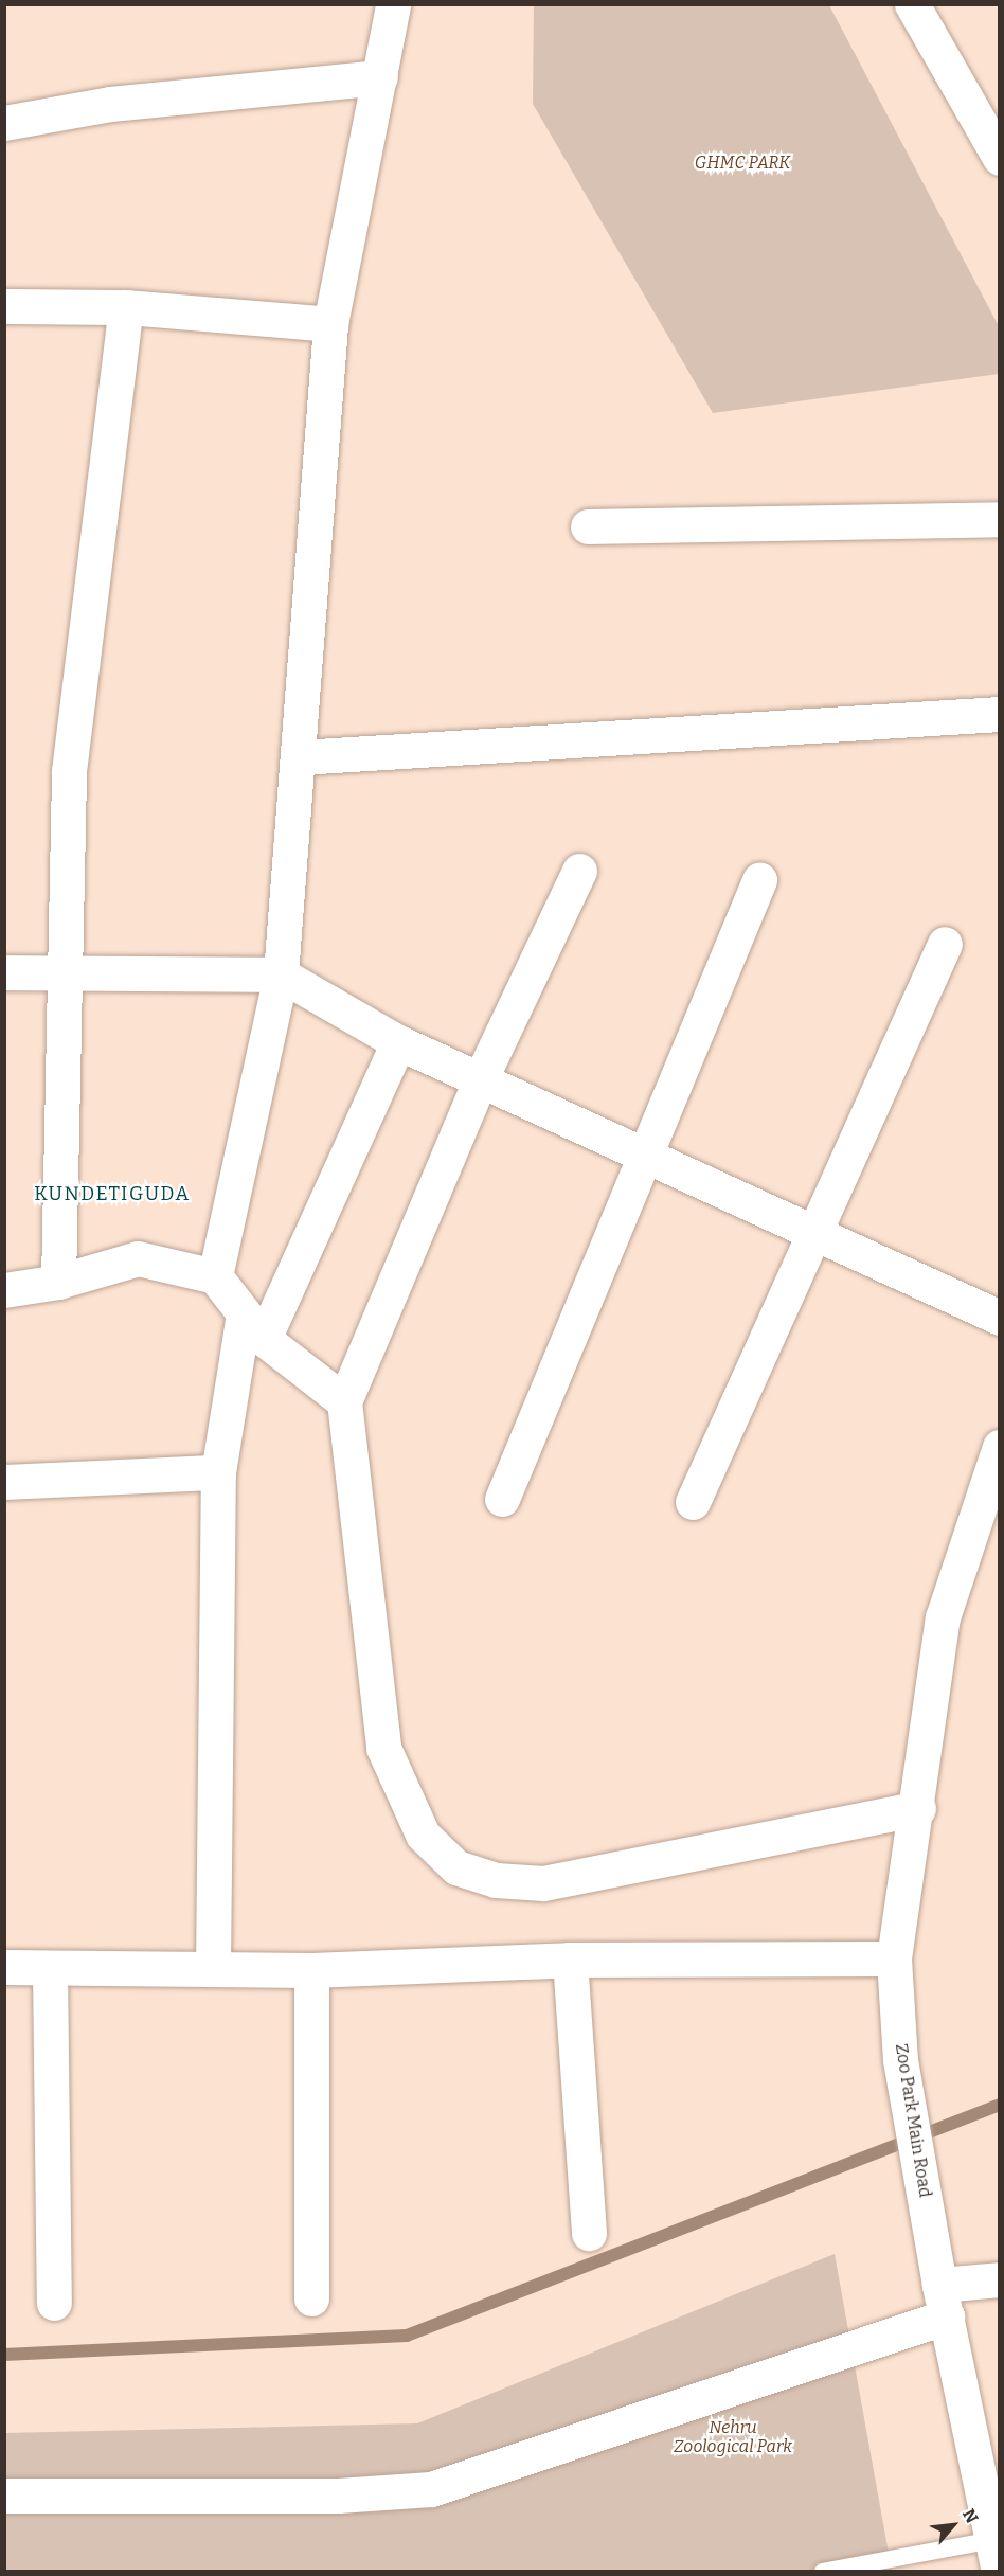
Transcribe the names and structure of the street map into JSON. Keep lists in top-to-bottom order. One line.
{"streets":{"street":["Zoo Park Main Road"]},"districts":["KUNDETIGUDA"],"parks":["GHMC PARK","Nehru Zoological Park"],"north":"top right"}
